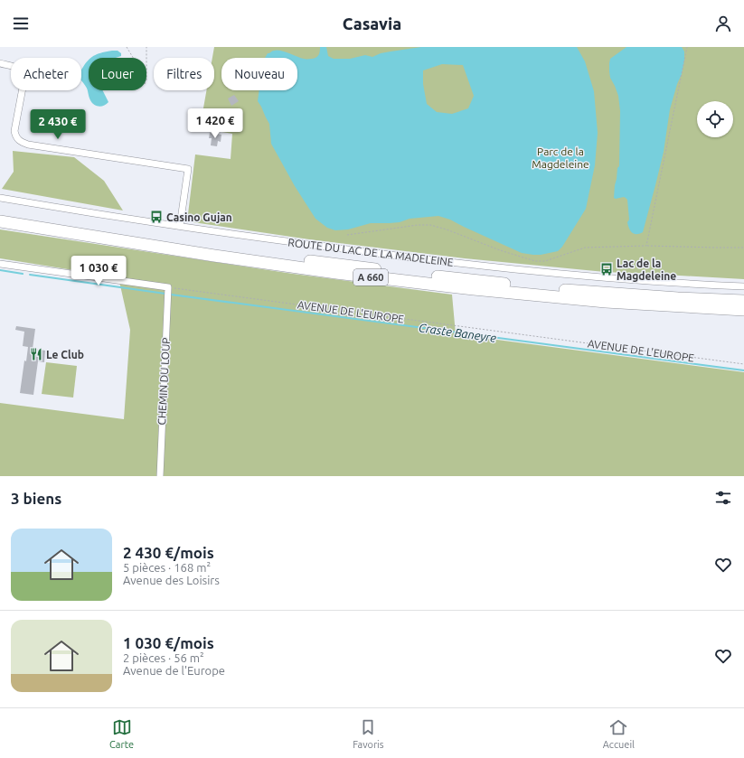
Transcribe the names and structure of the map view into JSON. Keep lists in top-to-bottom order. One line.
{"streets":{"highway":["A 660"],"street":["ROUTE DU LAC DE LA MADELEINE","CHEMIN DU LOUP"],"path":["AVENUE DE L'EUROPE"]},"crossings":[["AVENUE DE L'EUROPE","CHEMIN DU LOUP"]],"water":["Craste Baneyre"],"parks":["Parc de la Magdeleine"],"places":{"bus stop":["Casino Gujan","Lac de la Magdeleine"],"restaurant":["Le Club"]},"page":{"header":"Casavia","chip":["Acheter","Louer","Filtres","Nouveau"],"price":["1 420 €","2 430 €","1 030 €"],"heading":"3 biens","list":[{"name":"2 430 €/mois","note":"5 pièces · 168 m² · Avenue des Loisirs"},{"name":"1 030 €/mois","note":"2 pièces · 56 m² · Avenue de l'Europe"}],"tabs":["Carte","Favoris","Accueil"]}}
